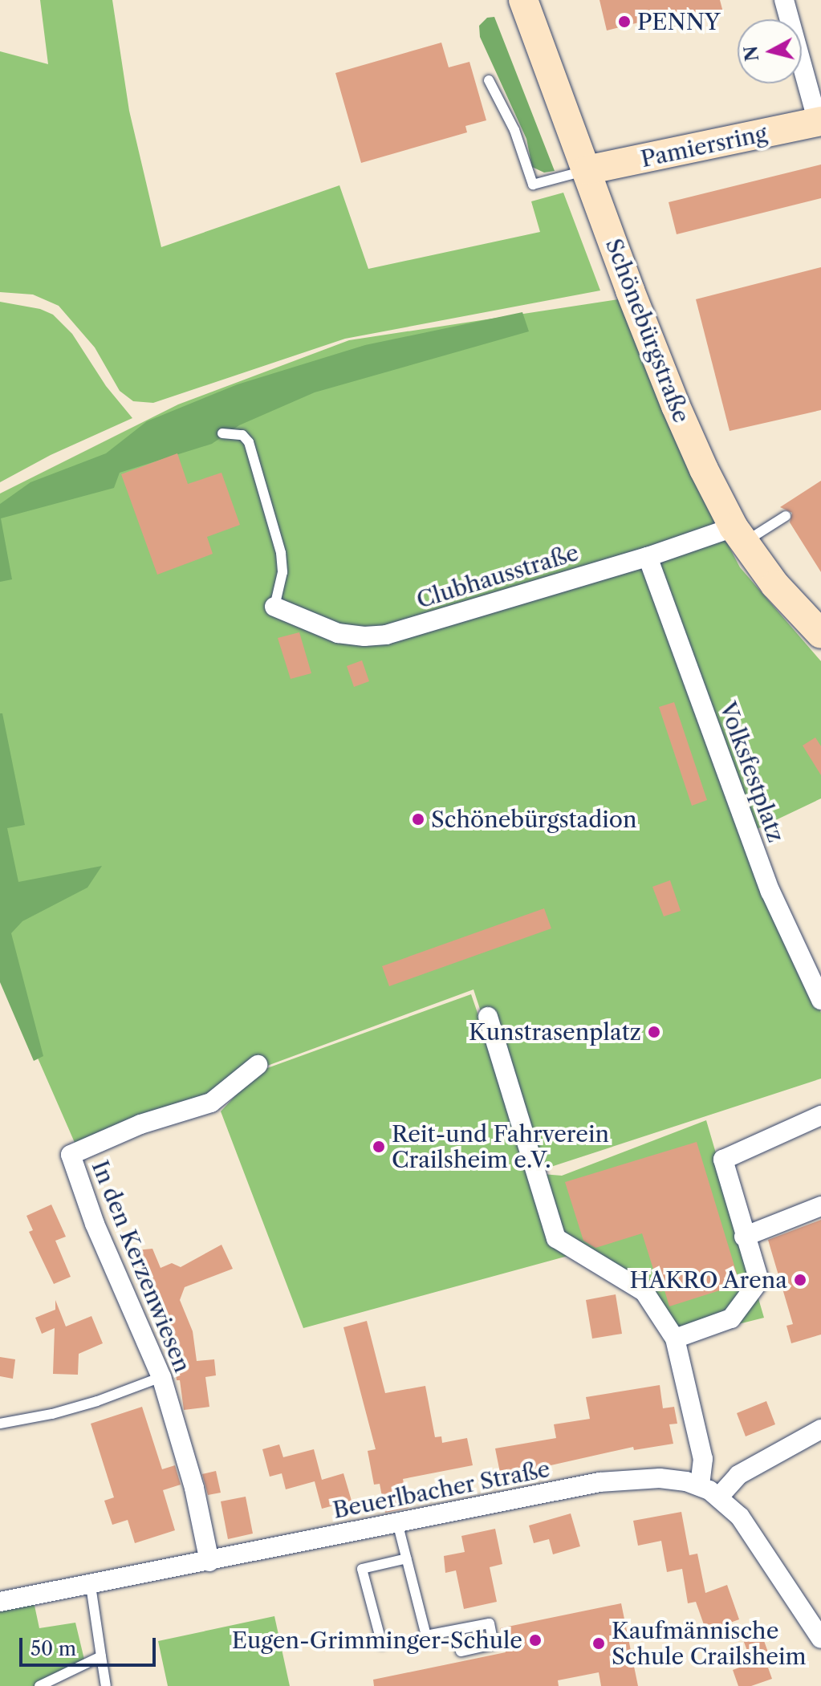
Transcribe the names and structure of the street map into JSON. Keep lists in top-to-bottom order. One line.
{"streets":{"main road":["Pamiersring","Schönebürgstraße"],"street":["Clubhausstraße","Volksfestplatz","In den Kerzenwiesen","Beuerlbacher Straße"]},"crossings":[["Pamiersring","Schönebürgstraße"],["Schönebürgstraße","Clubhausstraße"],["Clubhausstraße","Volksfestplatz"],["In den Kerzenwiesen","Beuerlbacher Straße"]],"places":["PENNY","Schönebürgstadion","Kunstrasenplatz","Reit-und Fahrverein Crailsheim e.V.","HAKRO Arena","Eugen-Grimminger-Schule","Kaufmännische Schule Crailsheim"],"scale_bar":"50 m","north":"left"}
